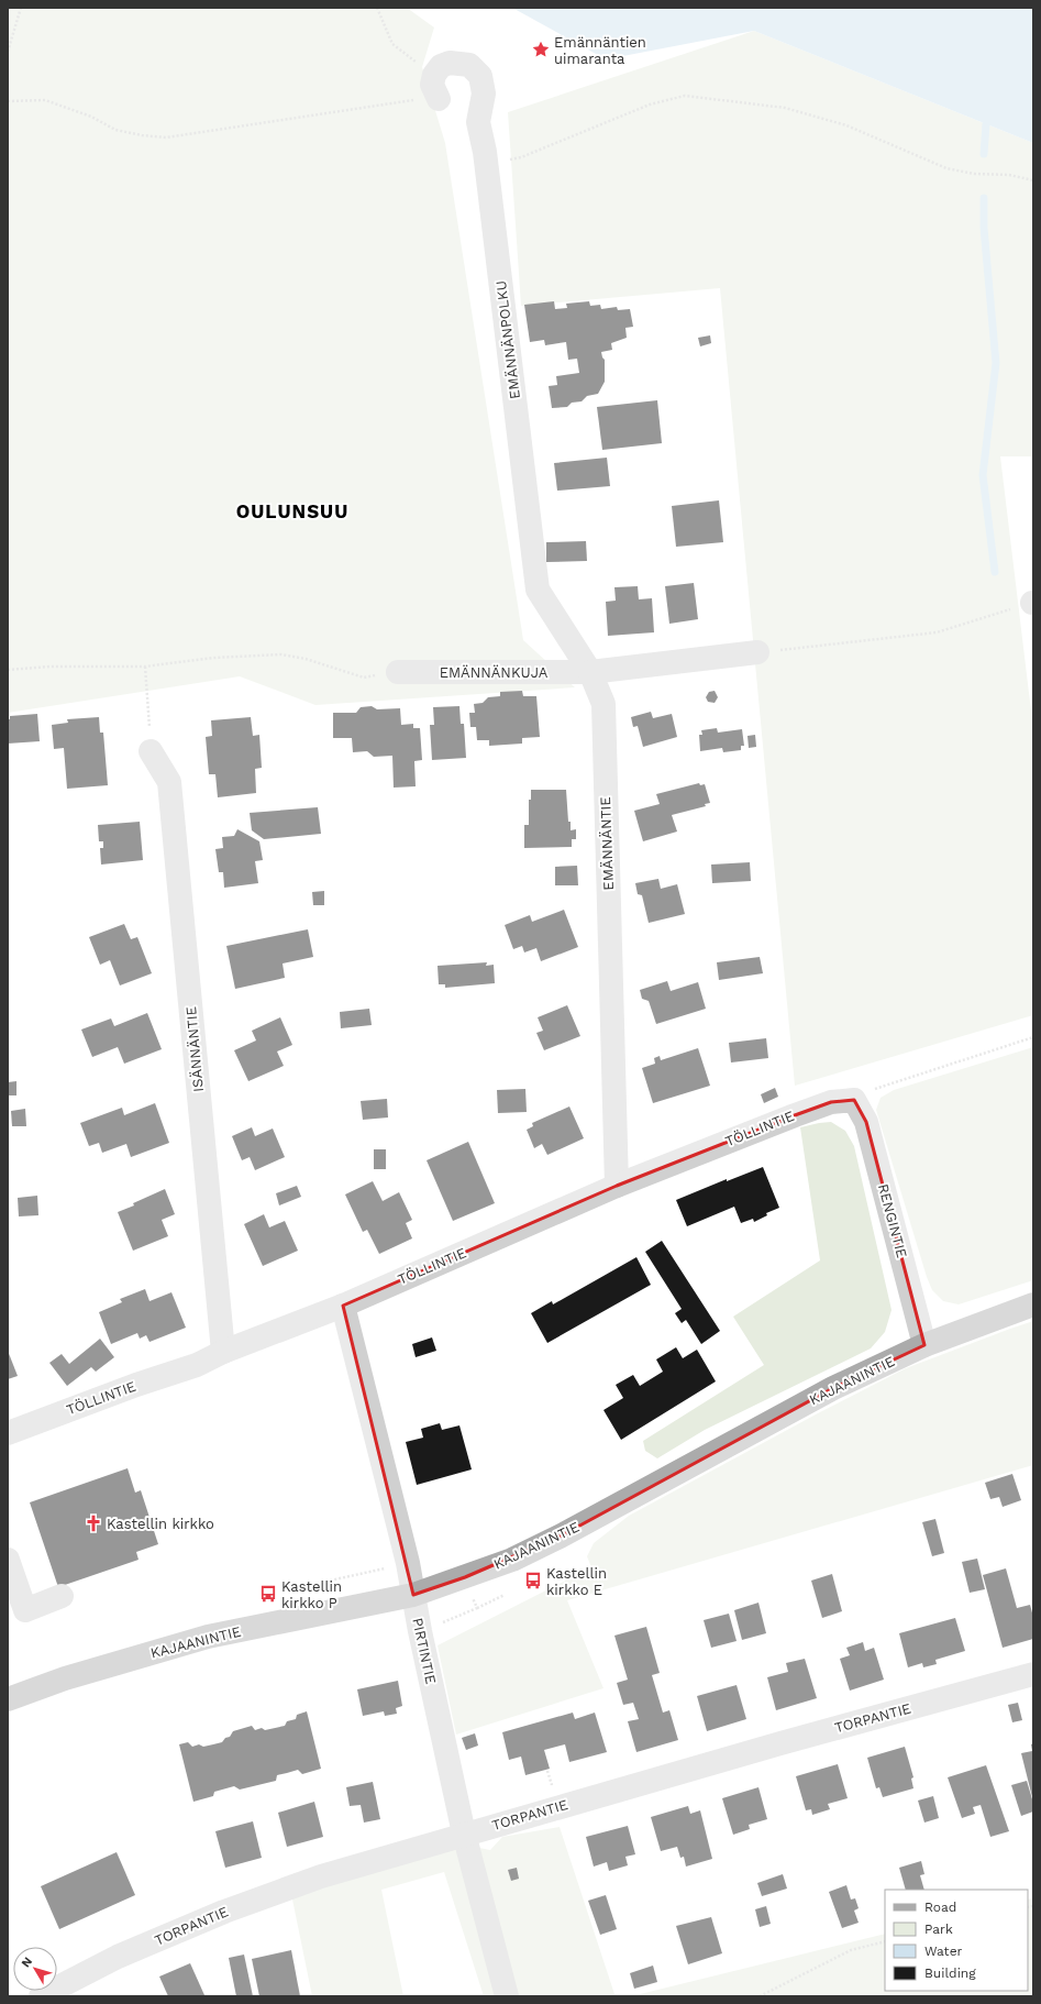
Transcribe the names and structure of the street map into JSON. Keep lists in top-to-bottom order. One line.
{"streets":{"main road":["KAJAANINTIE"],"street":["EMÄNNÄNPOLKU","EMÄNNÄNKUJA","EMÄNNÄNTIE","ISÄNNÄNTIE","TÖLLINTIE","RENGINTIE","PIRTINTIE","TORPANTIE"]},"crossings":[["EMÄNNÄNPOLKU","EMÄNNÄNKUJA"],["EMÄNNÄNPOLKU","EMÄNNÄNTIE"],["EMÄNNÄNKUJA","EMÄNNÄNTIE"],["EMÄNNÄNTIE","TÖLLINTIE"],["ISÄNNÄNTIE","TÖLLINTIE"],["TÖLLINTIE","RENGINTIE"],["TÖLLINTIE","PIRTINTIE"],["RENGINTIE","KAJAANINTIE"],["KAJAANINTIE","PIRTINTIE"],["PIRTINTIE","TORPANTIE"]],"districts":["OULUNSUU"],"places":{"place":["Emännäntien uimaranta"],"church":["Kastellin kirkko"],"bus stop":["Kastellin kirkko E","Kastellin kirkko P"]},"legend":["Road","Park","Water","Building"],"north":"top left"}
